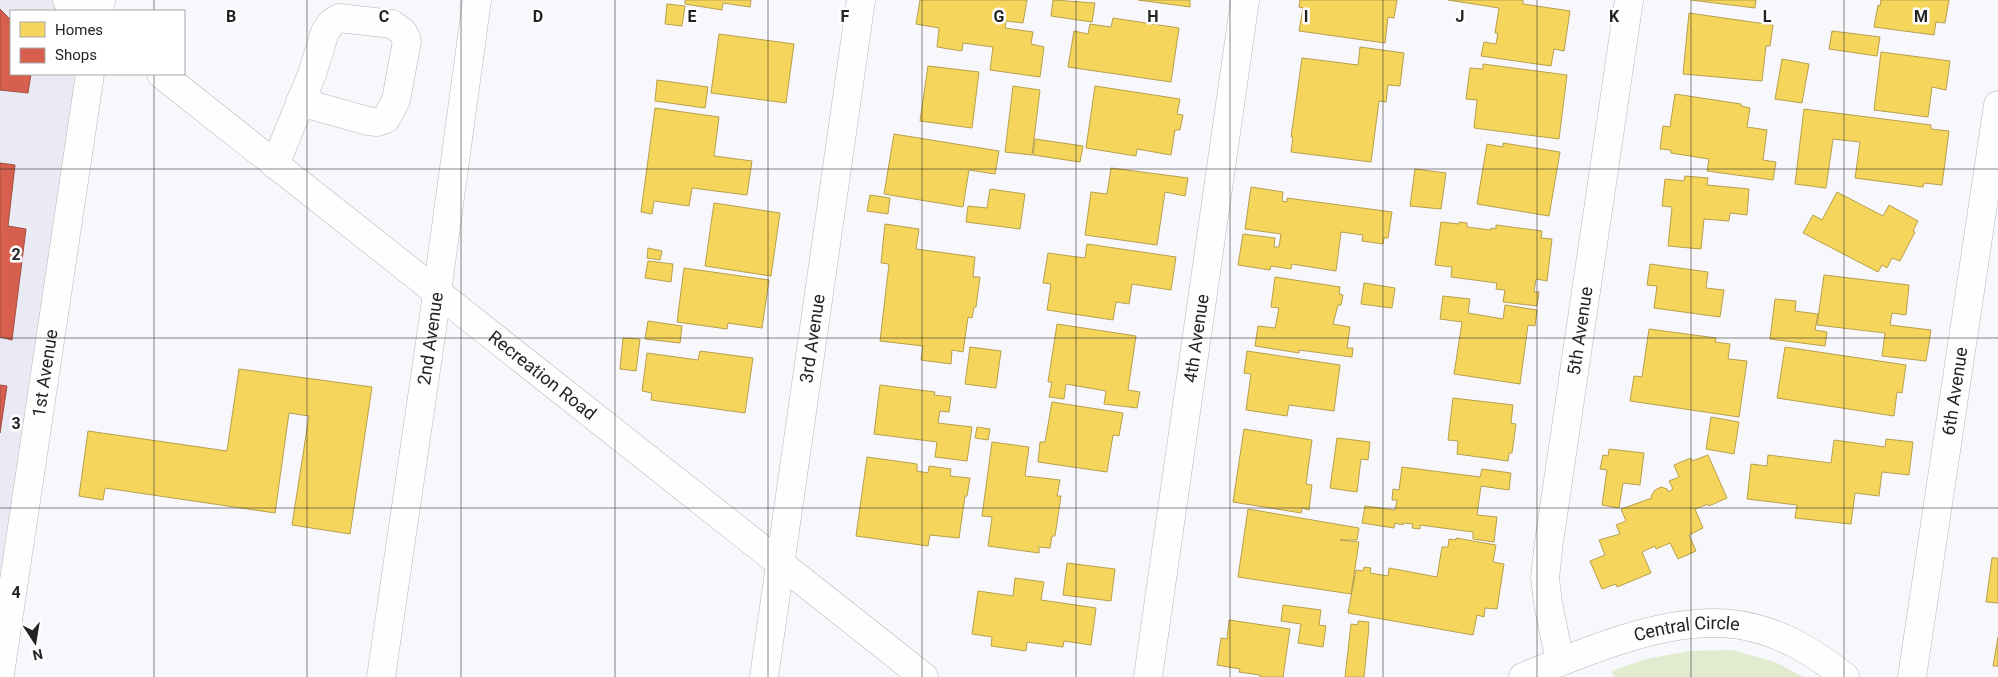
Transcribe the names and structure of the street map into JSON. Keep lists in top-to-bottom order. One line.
{"streets":{"street":["5th Avenue","4th Avenue","2nd Avenue","3rd Avenue","1st Avenue","Recreation Road","6th Avenue","Central Circle"]},"crossings":[["5th Avenue","Central Circle"],["2nd Avenue","Recreation Road"],["3rd Avenue","Recreation Road"]],"legend":["Homes","Shops"],"north":"bottom","grid":{"columns":["B","C","D","E","F","G","H","I","J","K","L","M"],"rows":["2","3","4"]}}
